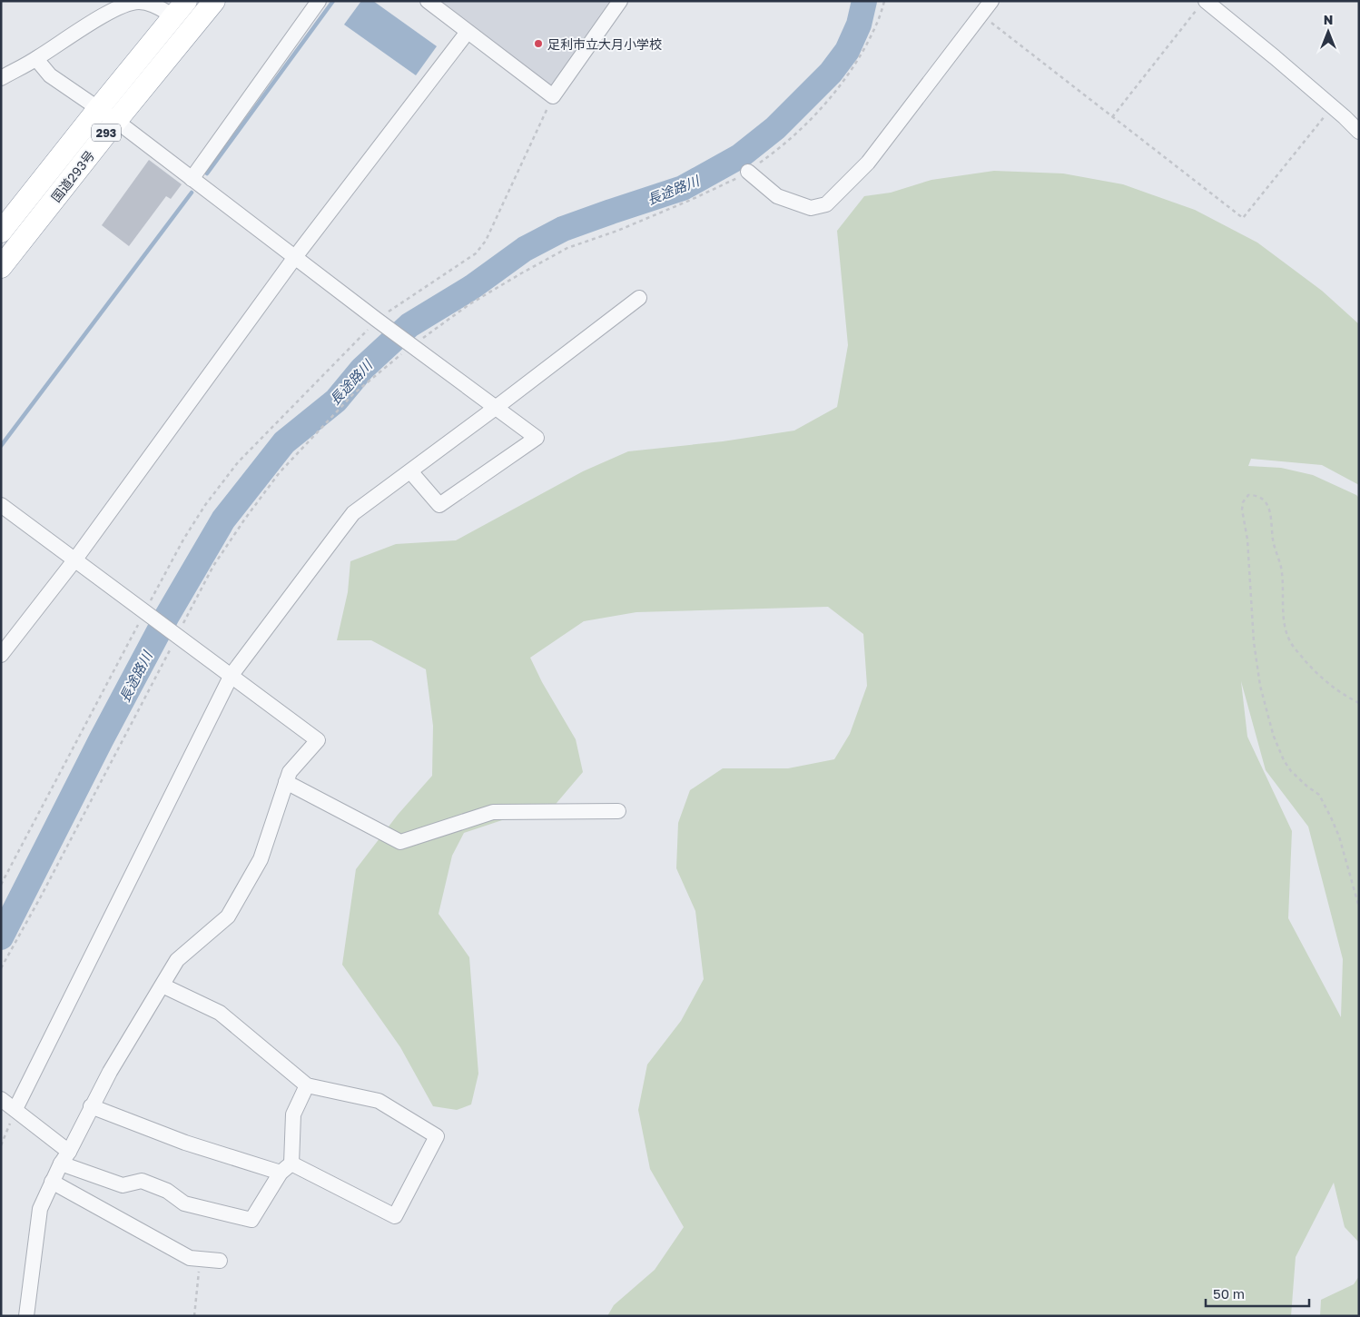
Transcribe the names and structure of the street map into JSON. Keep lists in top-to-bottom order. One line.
{"streets":{"highway":["293","国道293号"]},"water":["長途路川"],"places":["足利市立大月小学校"],"scale_bar":"50 m","north":"top"}
